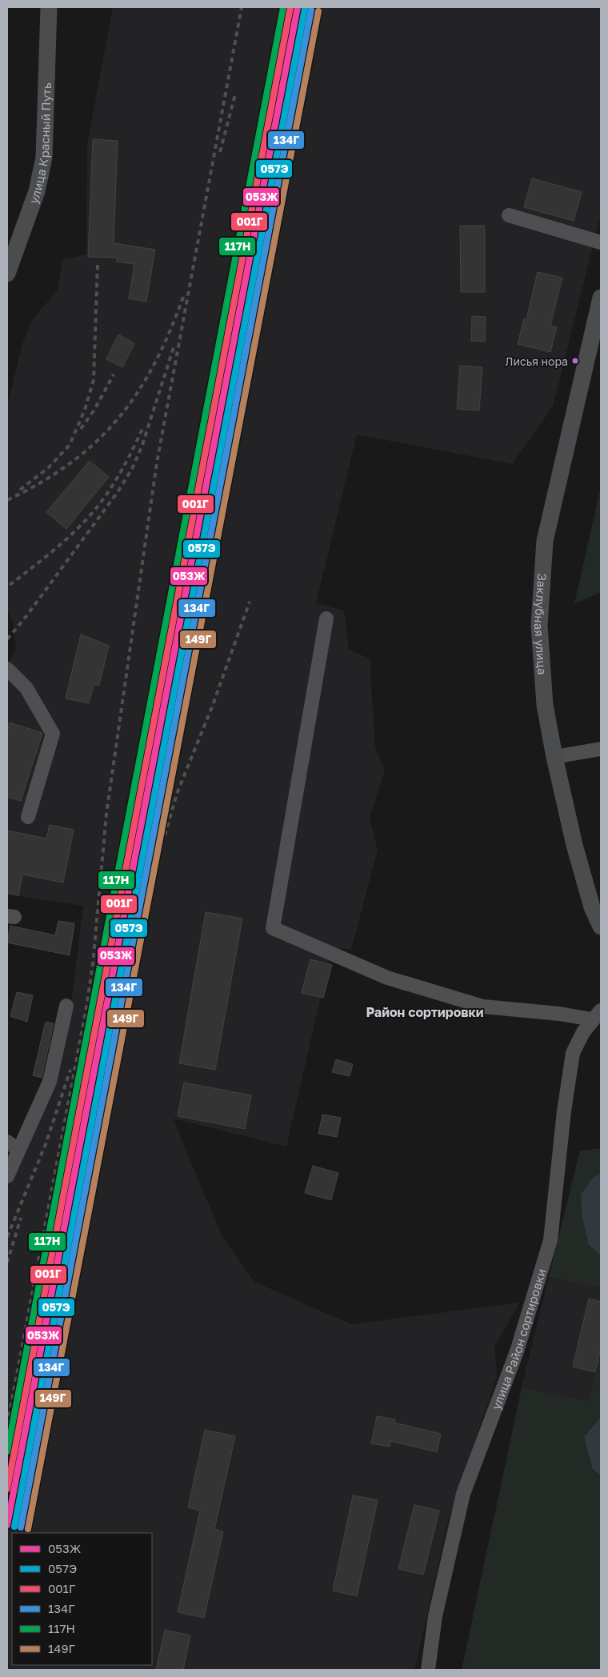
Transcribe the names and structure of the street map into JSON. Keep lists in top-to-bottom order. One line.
{"streets":{"main road":["улица Красный Путь","Заклубная улица"],"street":["улица Район сортировки"]},"districts":["Район сортировки"],"places":["Лисья нора"],"lines":["transit line 053Ж","transit line 001Г","transit line 117Н","transit line 057Э","transit line 134Г","transit line 149Г"],"legend":["053Ж","057Э","001Г","134Г","117Н","149Г"]}
